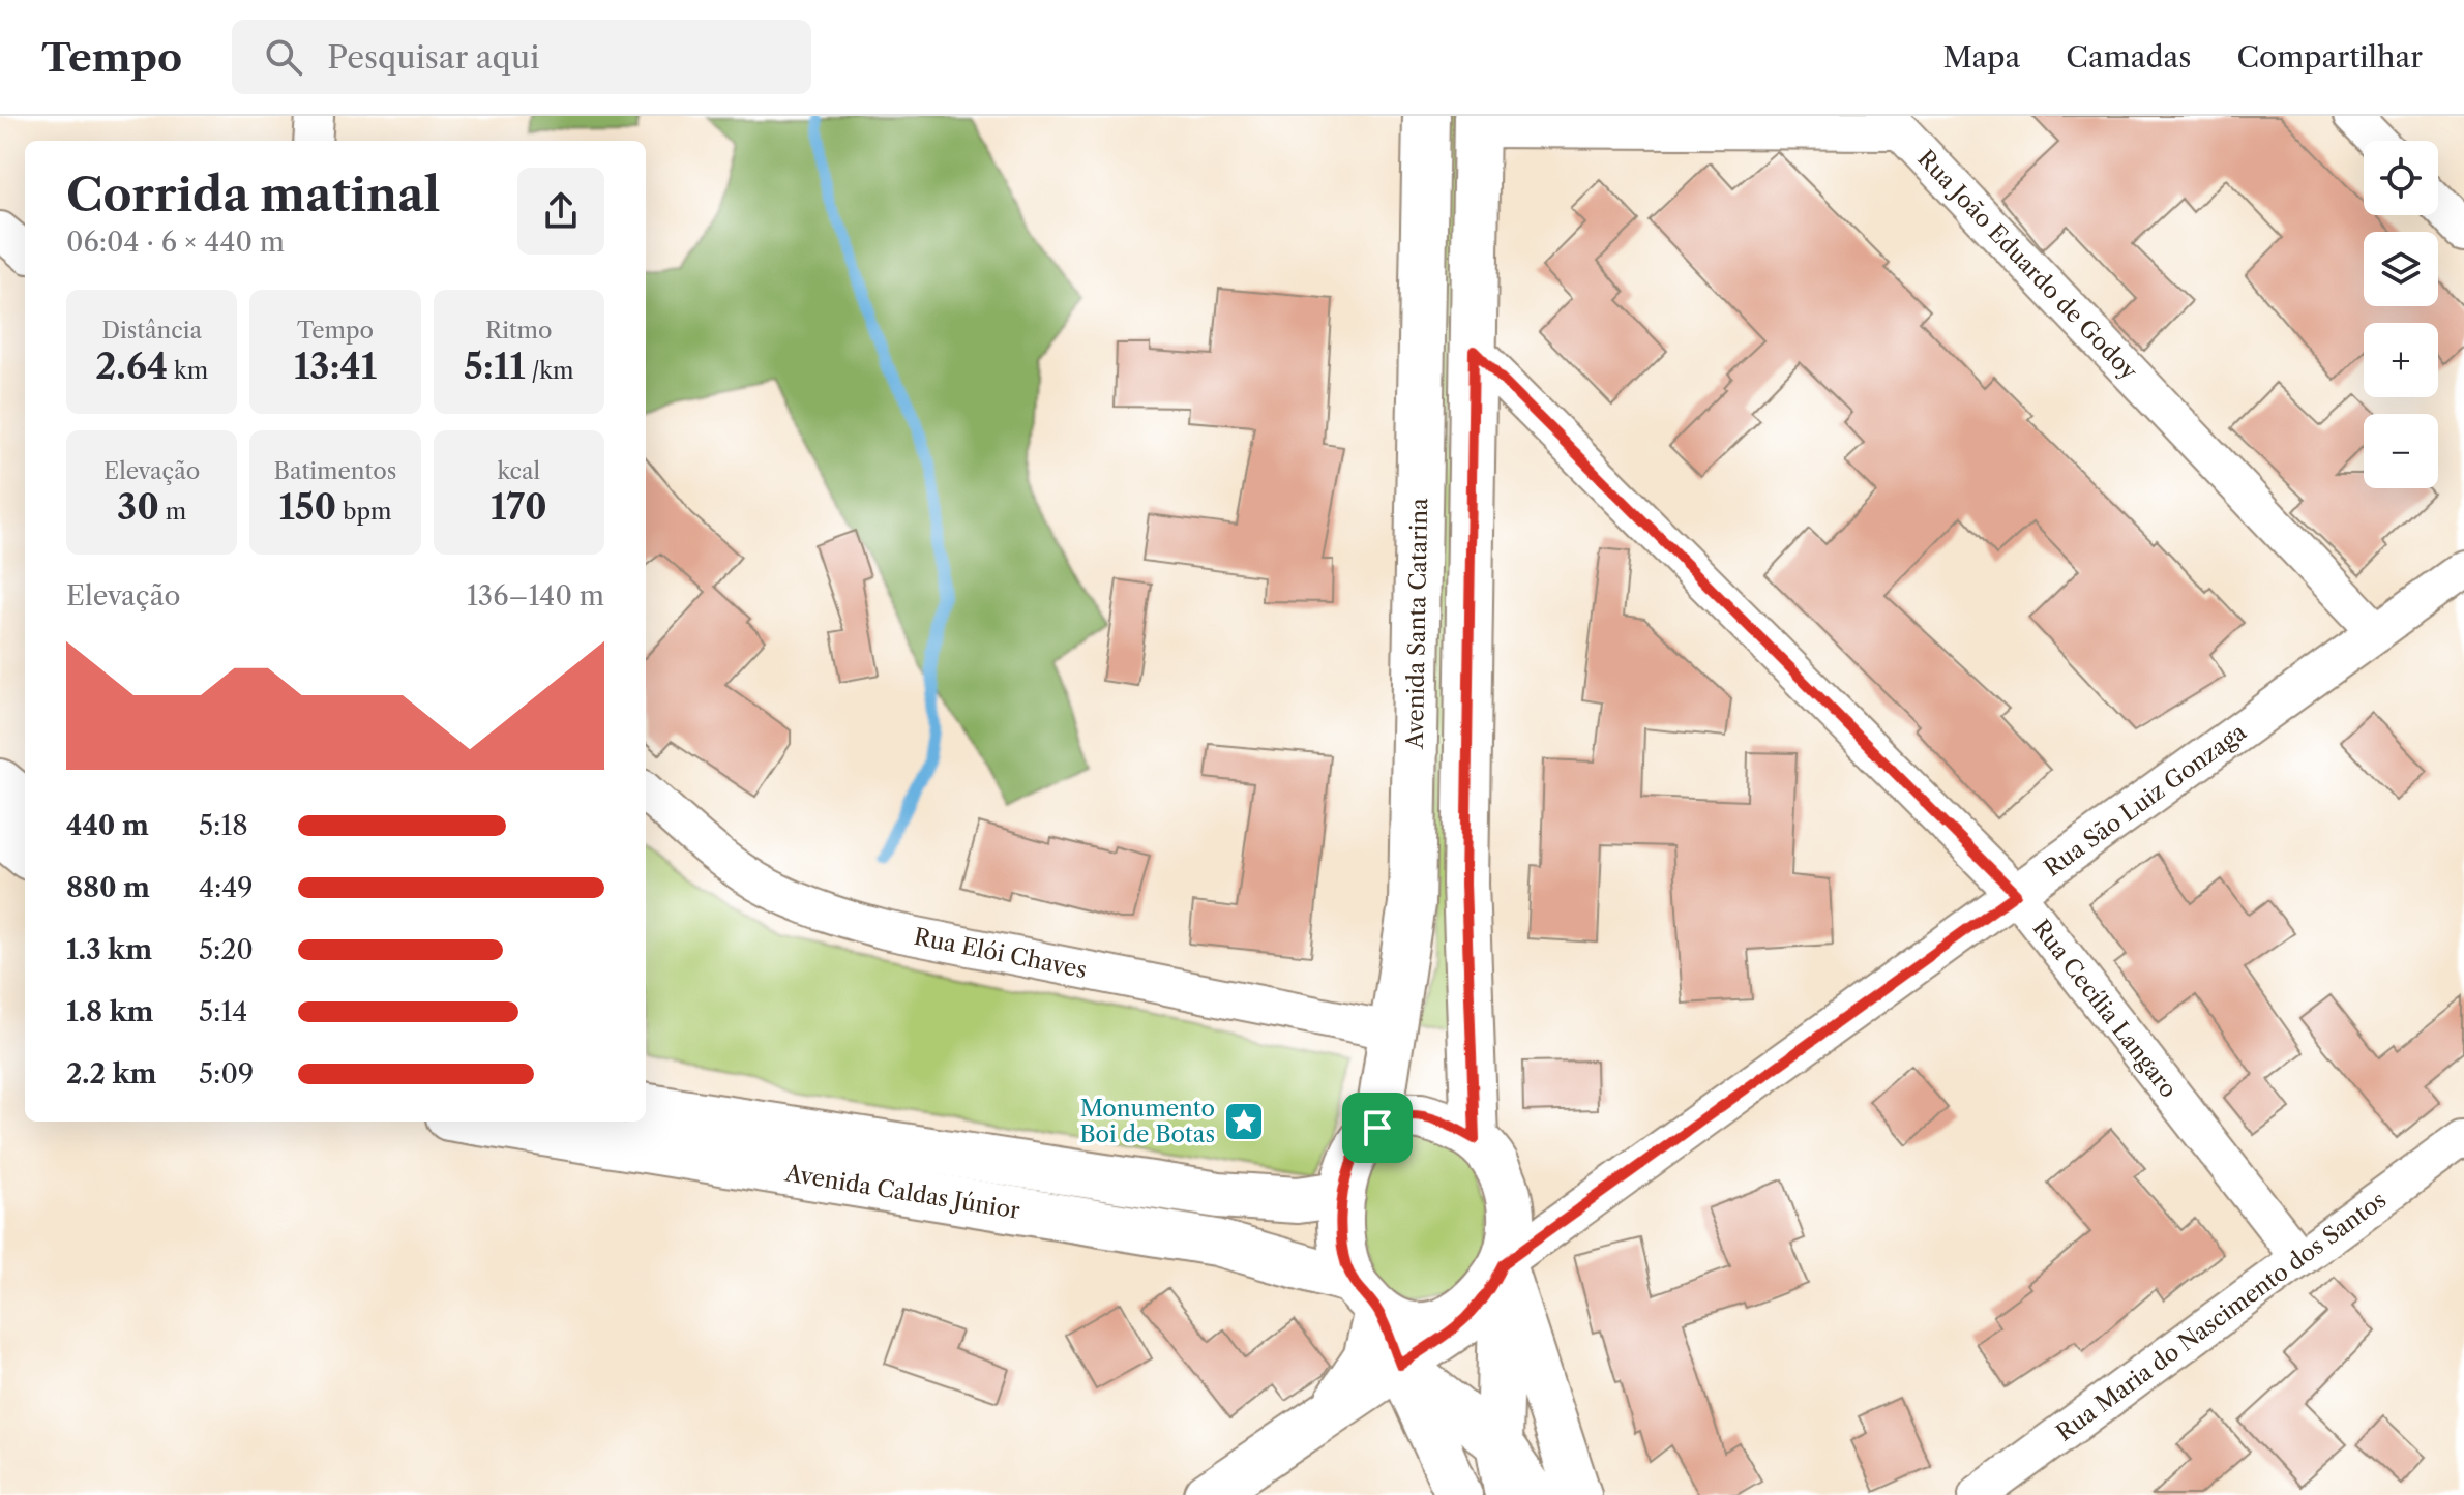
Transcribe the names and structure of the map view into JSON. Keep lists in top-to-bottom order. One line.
{"streets":{"main road":["Avenida Santa Catarina","Avenida Caldas Júnior"],"street":["Rua João Eduardo de Godoy","Rua São Luiz Gonzaga","Rua Elói Chaves","Rua Cecília Langaro","Rua Maria do Nascimento dos Santos"]},"crossings":[["Rua João Eduardo de Godoy","Rua São Luiz Gonzaga"],["Avenida Santa Catarina","Rua São Luiz Gonzaga"],["Avenida Santa Catarina","Rua Elói Chaves"],["Avenida Santa Catarina","Avenida Caldas Júnior"],["Rua São Luiz Gonzaga","Rua Cecília Langaro"],["Rua São Luiz Gonzaga","Avenida Caldas Júnior"],["Rua Cecília Langaro","Rua Maria do Nascimento dos Santos"]],"places":{"place":["Monumento Boi de Botas"]},"page":{"header":"Tempo","search":"Pesquisar aqui","nav":["Mapa","Camadas","Compartilhar"],"map_buttons":["+","−"],"heading":["Corrida matinal","06:04 · 6 × 440 m"],"stats":[["Distância","2.64 km"],["Tempo","13:41"],["Ritmo","5:11 /km"],["Elevação","30 m"],["Batimentos","150 bpm"],["kcal","170"]],"chart":["Elevação","136–140 m"],"list":[{"name":"440 m","note":"5:18"},{"name":"880 m","note":"4:49"},{"name":"1.3 km","note":"5:20"},{"name":"1.8 km","note":"5:14"},{"name":"2.2 km","note":"5:09"}]}}
